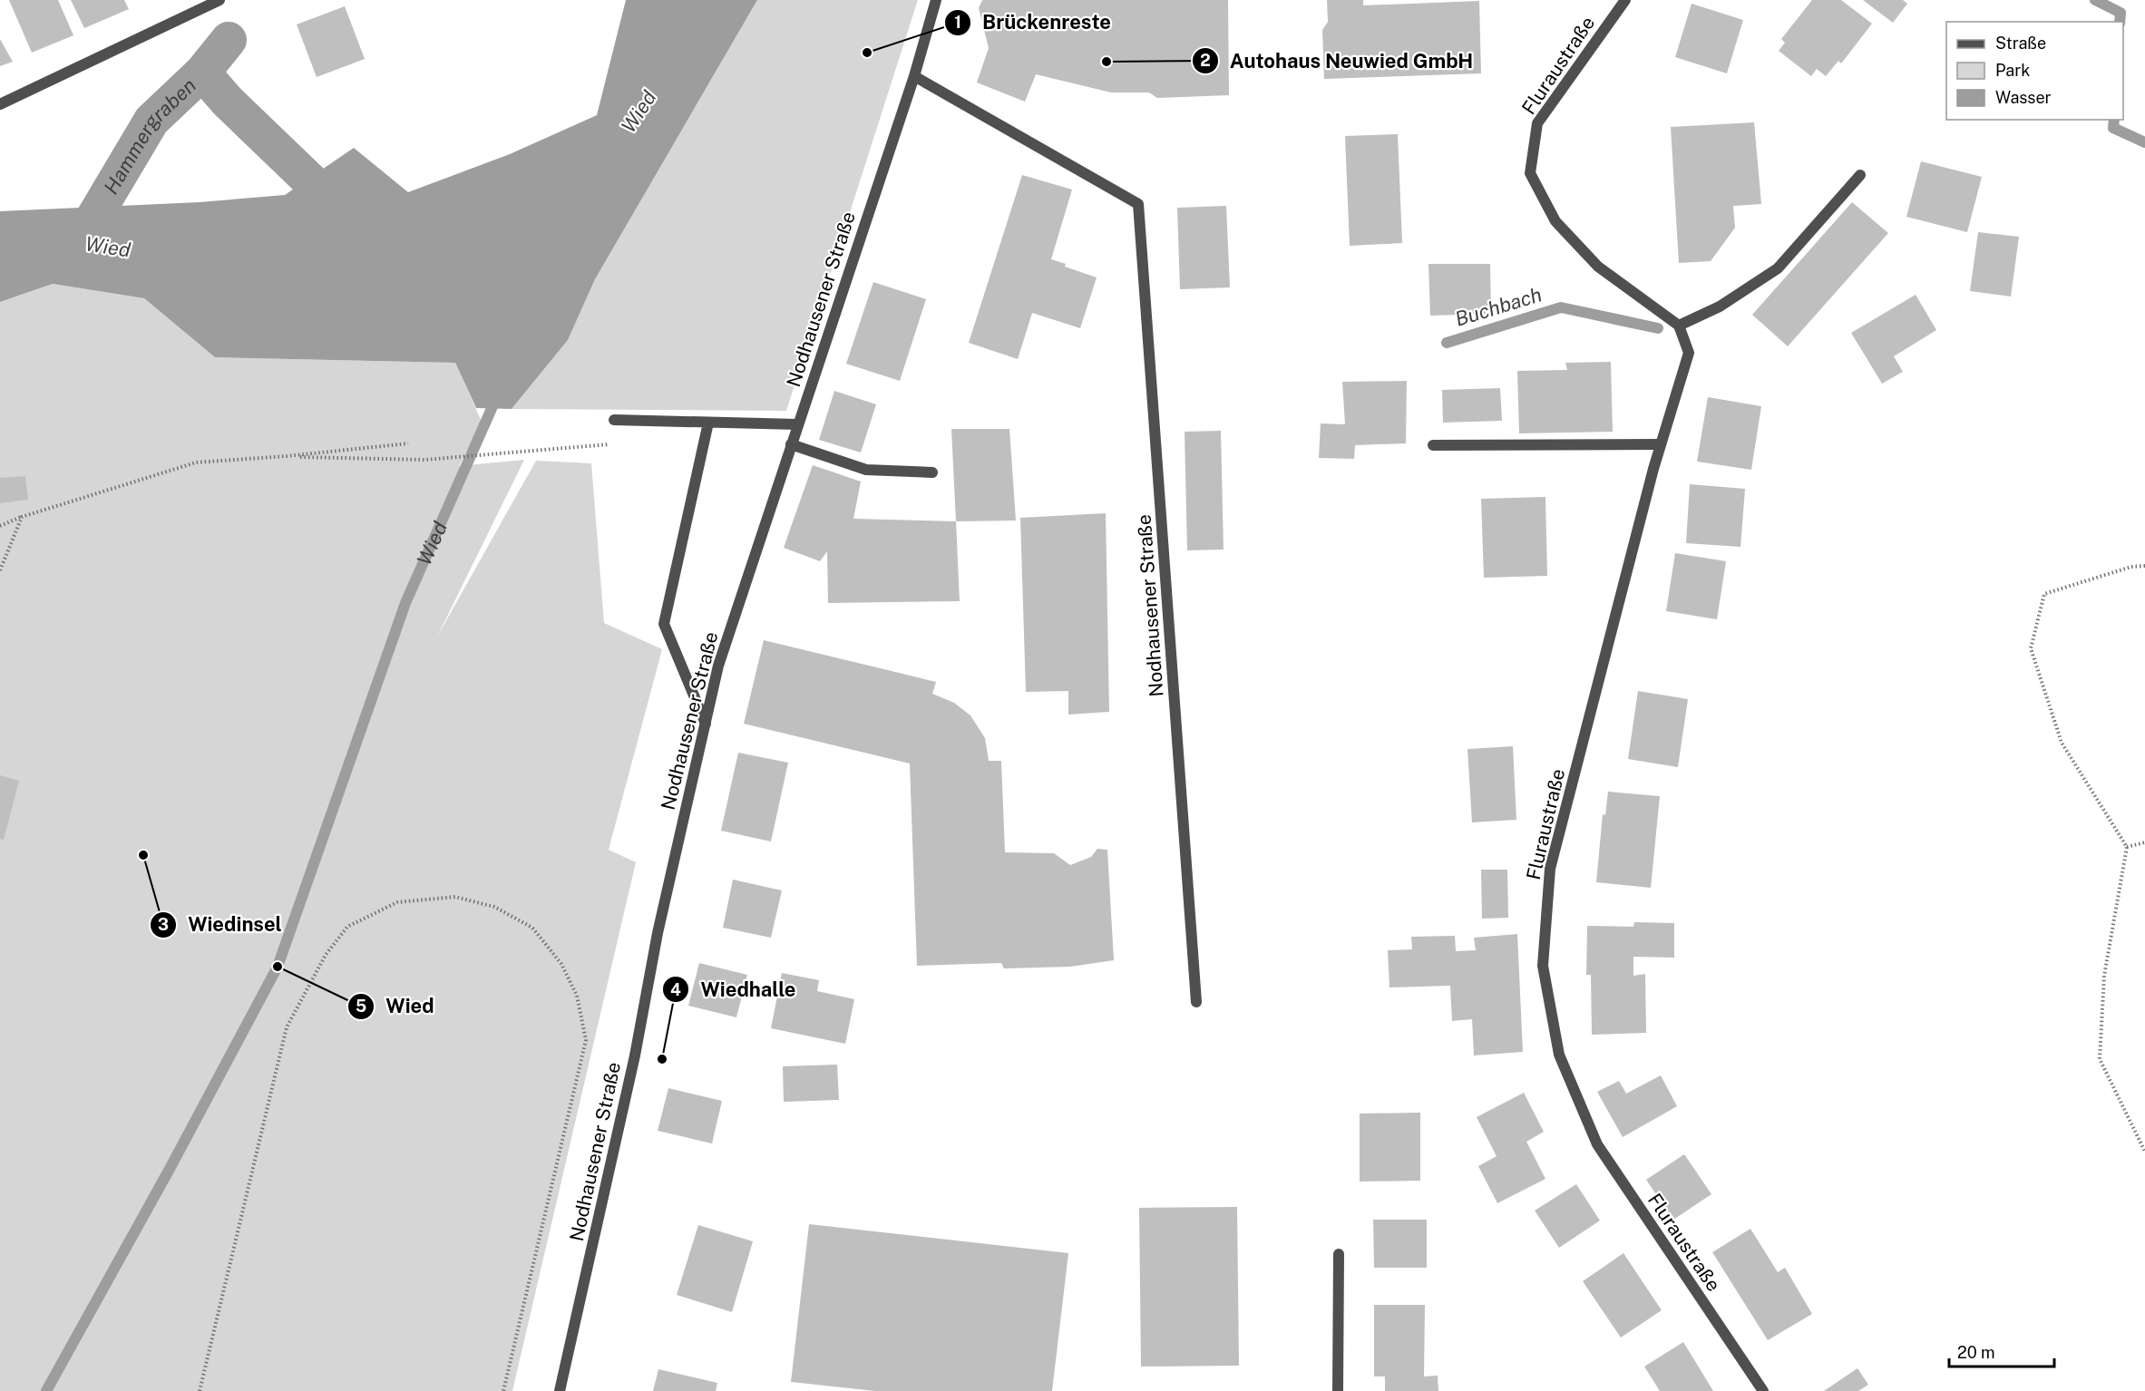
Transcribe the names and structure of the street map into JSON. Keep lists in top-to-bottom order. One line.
{"streets":{"street":["Fluraustraße","Nodhausener Straße"]},"water":["Wied","Hammergraben","Buchbach"],"places":["Brückenreste","Autohaus Neuwied GmbH","Wiedinsel","Wied","Wiedhalle"],"legend":["Straße","Park","Wasser"],"scale_bar":"20 m"}
